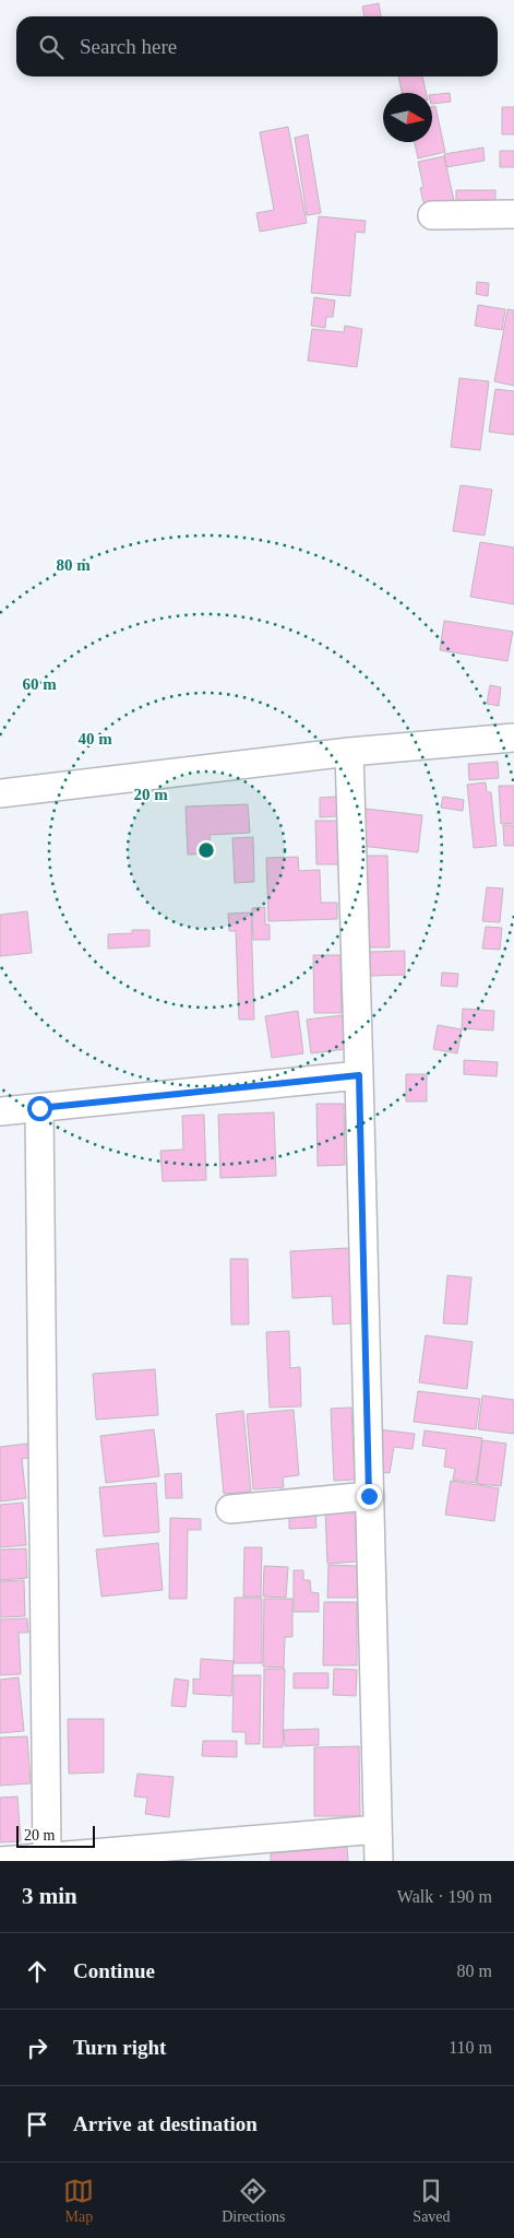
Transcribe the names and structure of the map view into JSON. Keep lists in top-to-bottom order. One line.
{"scale_bar":"20 m","north":"right","page":{"search":"Search here","scale":"20 m","heading":["3 min","Walk · 190 m"],"list":[["Continue","80 m"],["Turn right","110 m"],"Arrive at destination"],"nav":["Map","Directions","Saved"]},"rings":["80 m","60 m","40 m","20 m"]}
